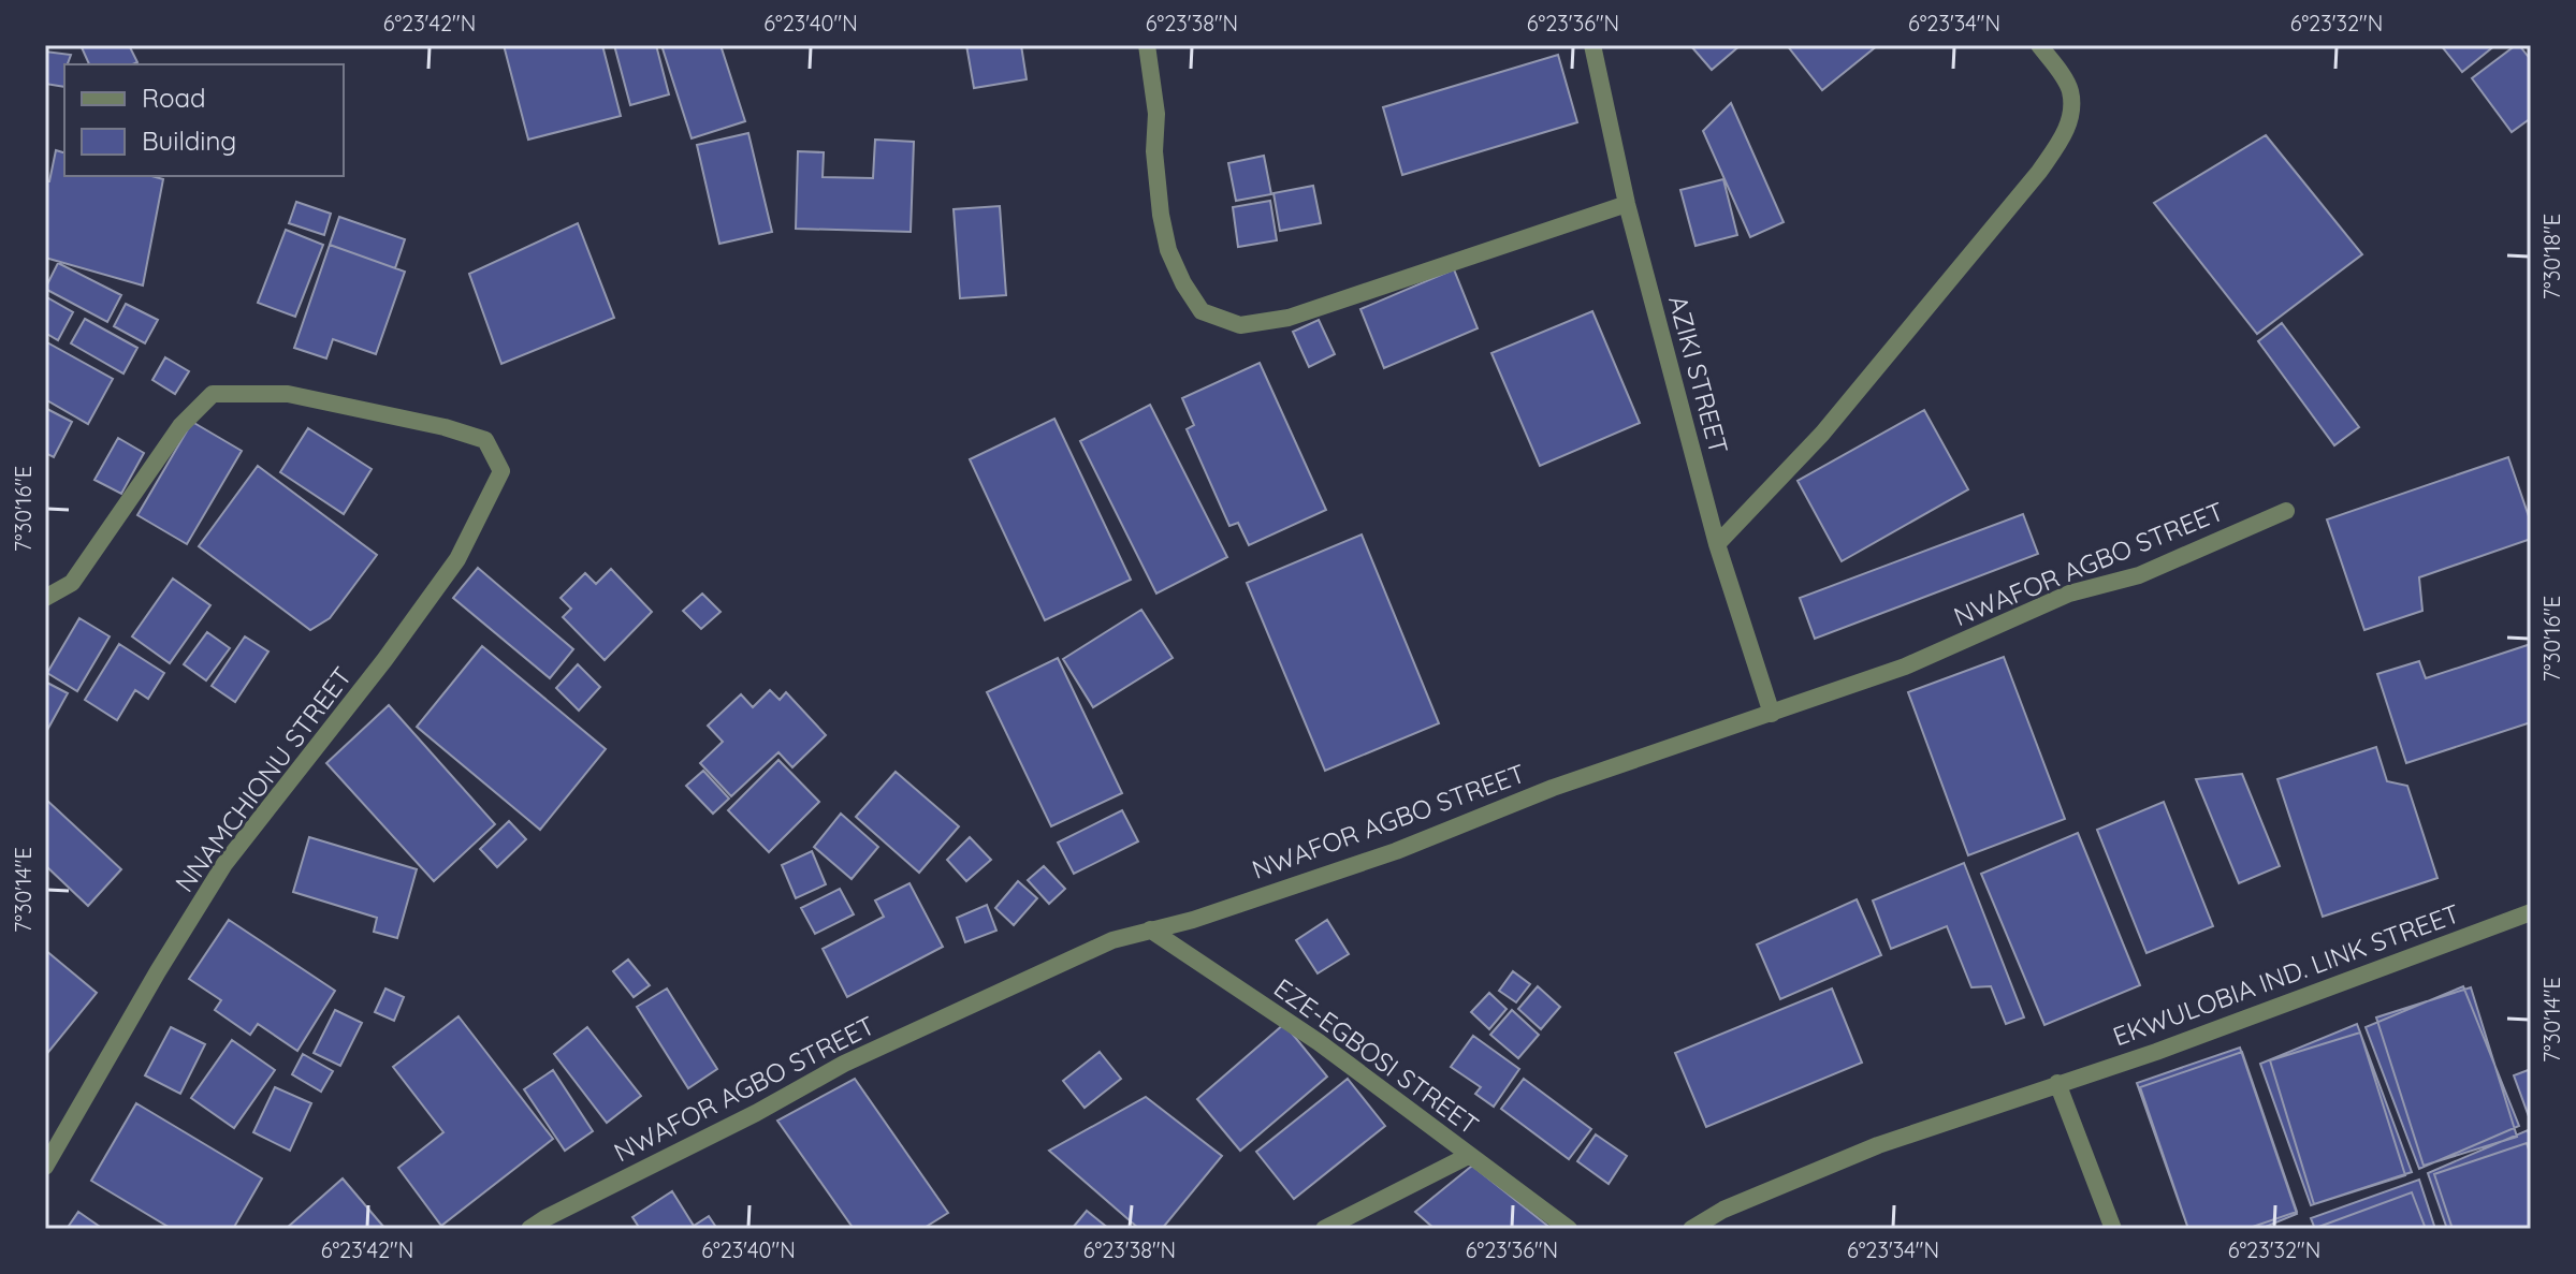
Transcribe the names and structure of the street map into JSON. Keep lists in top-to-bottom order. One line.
{"streets":{"street":["AZIKI STREET","NWAFOR AGBO STREET","NNAMCHIONU STREET","EKWULOBIA IND. LINK STREET","EZE-EGBOSI STREET"]},"crossings":[["AZIKI STREET","NWAFOR AGBO STREET"],["NWAFOR AGBO STREET","EZE-EGBOSI STREET"]],"legend":["Road","Building"],"coordinates":["6°23'42\"N","6°23'40\"N","6°23'38\"N","6°23'36\"N","6°23'34\"N","6°23'32\"N","7°30'18\"E","7°30'16\"E","7°30'14\"E"]}
